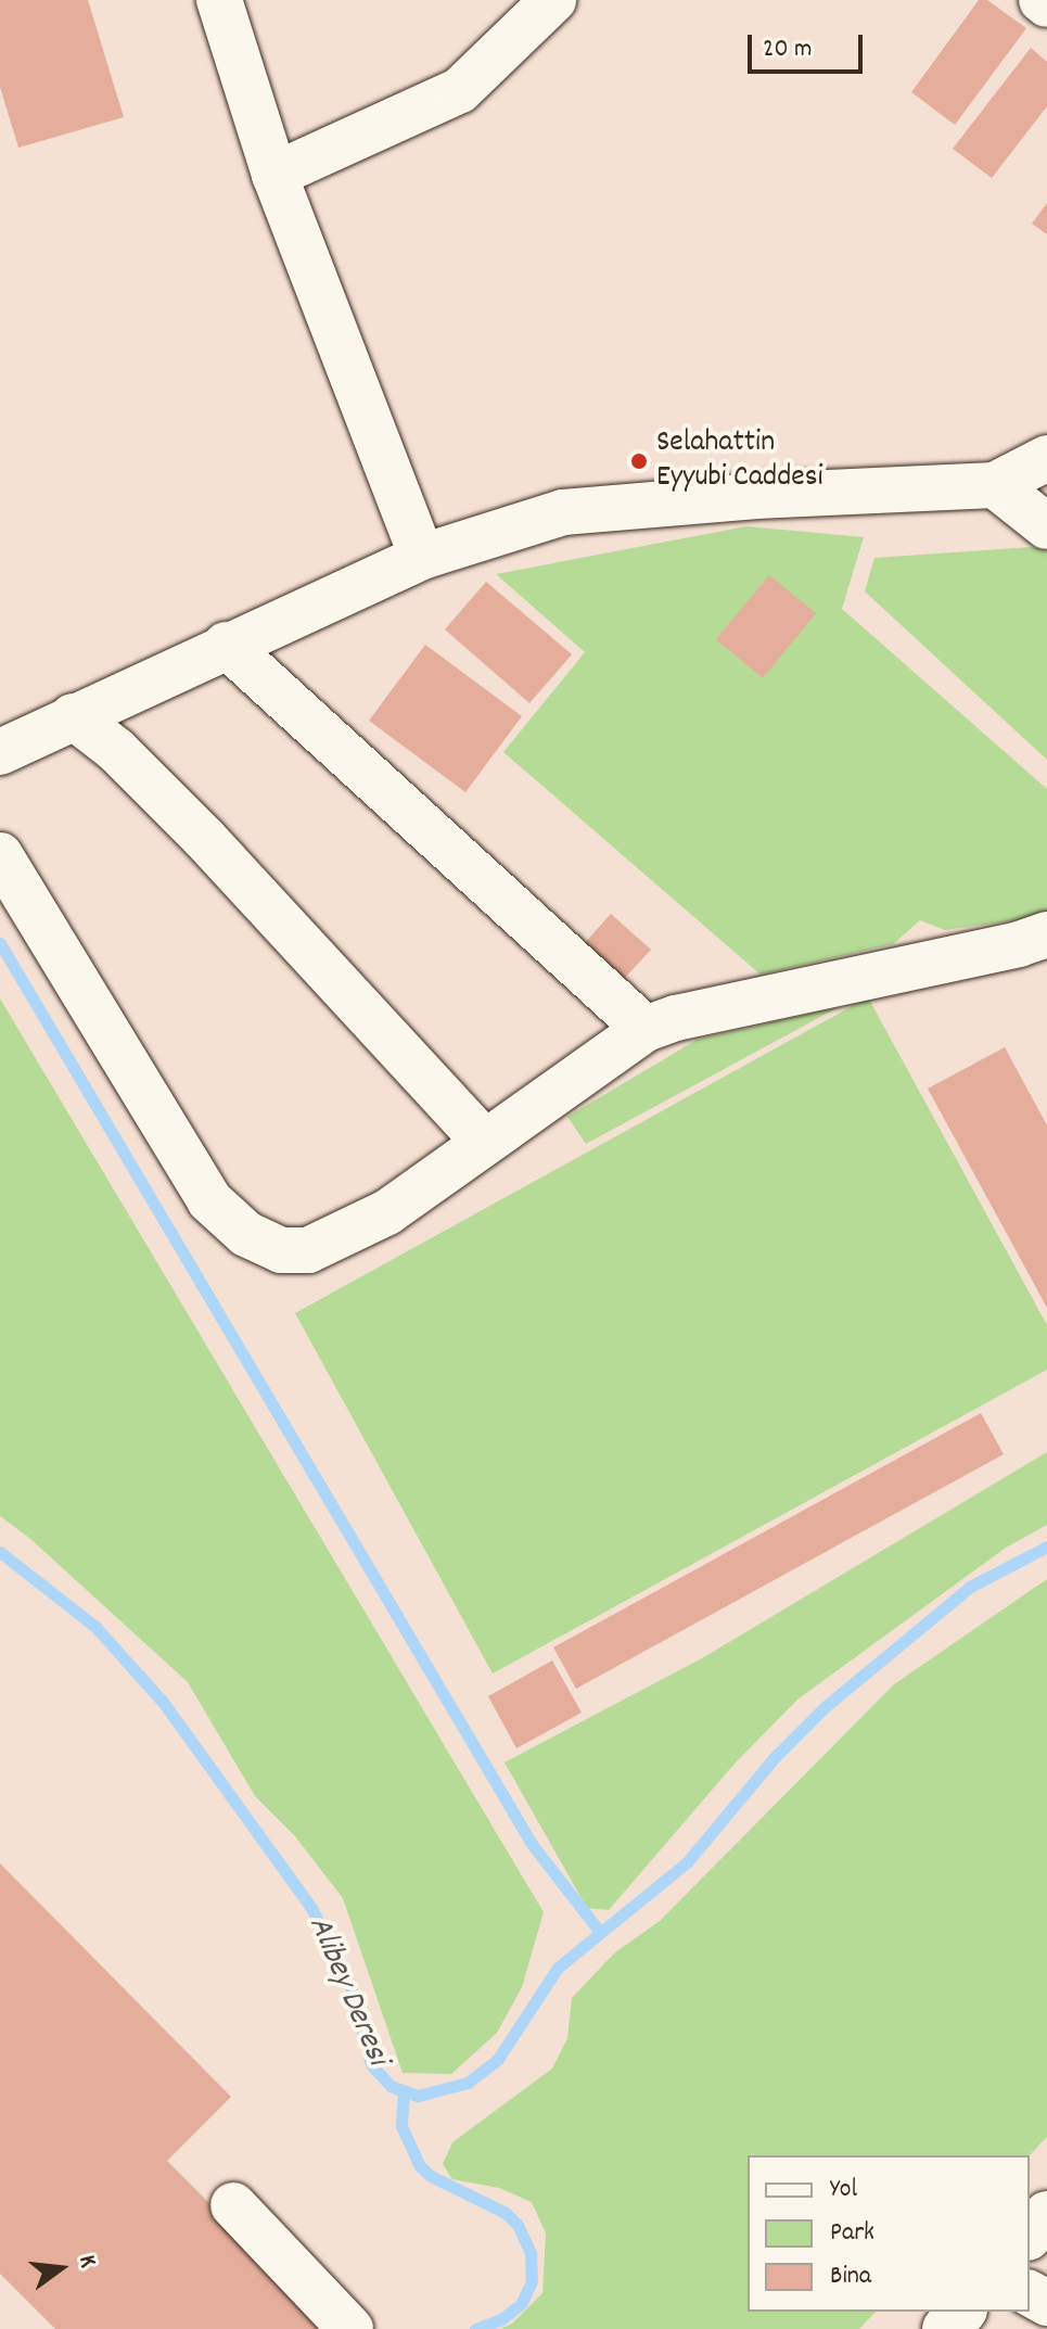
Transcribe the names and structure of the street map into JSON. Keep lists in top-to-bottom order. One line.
{"water":["Alibey Deresi"],"places":["Selahattin Eyyubi Caddesi"],"legend":["Yol","Park","Bina"],"scale_bar":"20 m","north":"right"}
